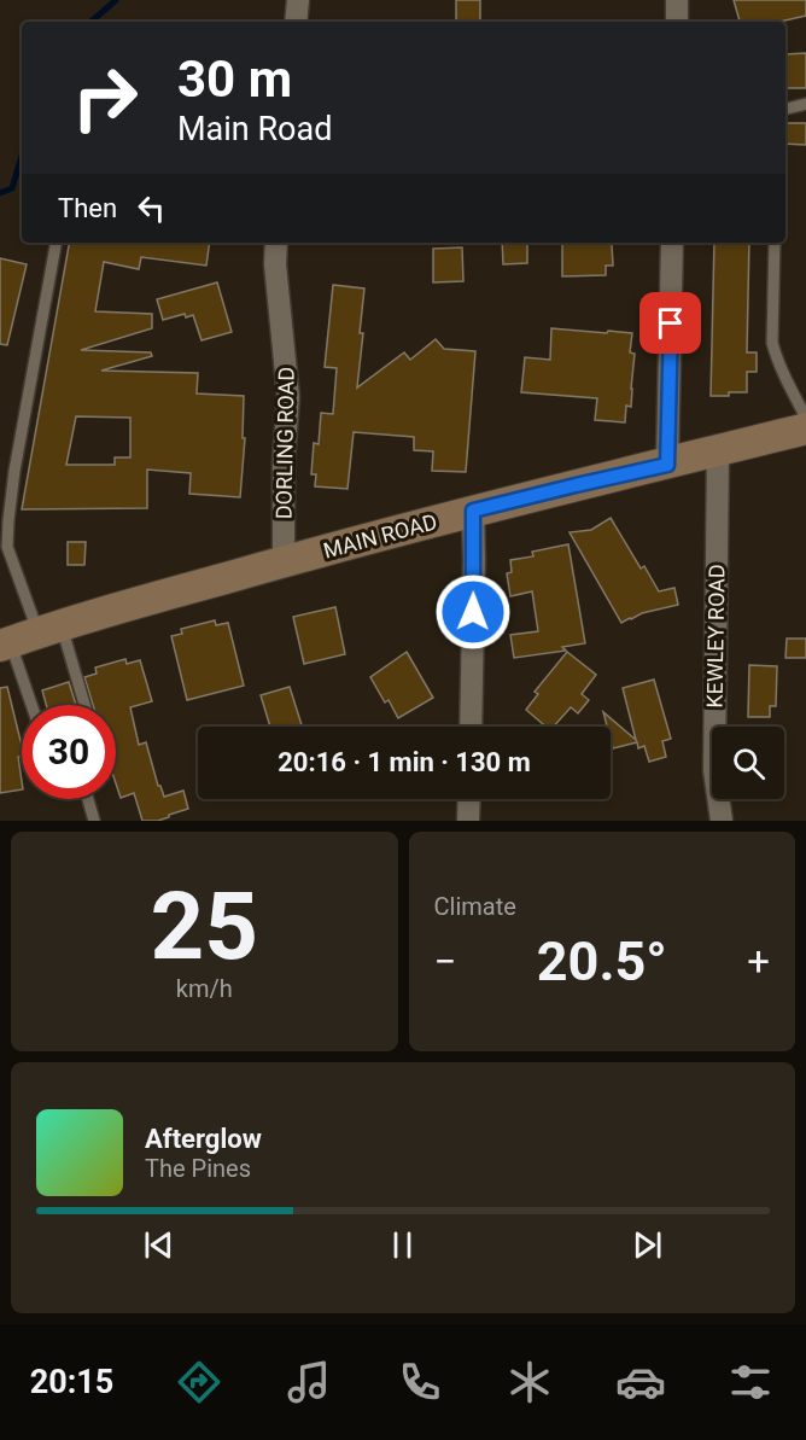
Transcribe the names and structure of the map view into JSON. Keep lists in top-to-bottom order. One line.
{"streets":{"main road":["MAIN ROAD"],"street":["DORLING ROAD","KEWLEY ROAD"]},"crossings":[["DORLING ROAD","MAIN ROAD"],["MAIN ROAD","KEWLEY ROAD"]],"page":{"turn":["30 m","Main Road"],"then":"Then","limit":"30","trip":"20:16 · 1 min · 130 m","tile":[["25","km/h"],"Climate"],"heat":["−","20.5°","+"],"song":["Afterglow","The Pines"],"tabs":"20:15"}}
